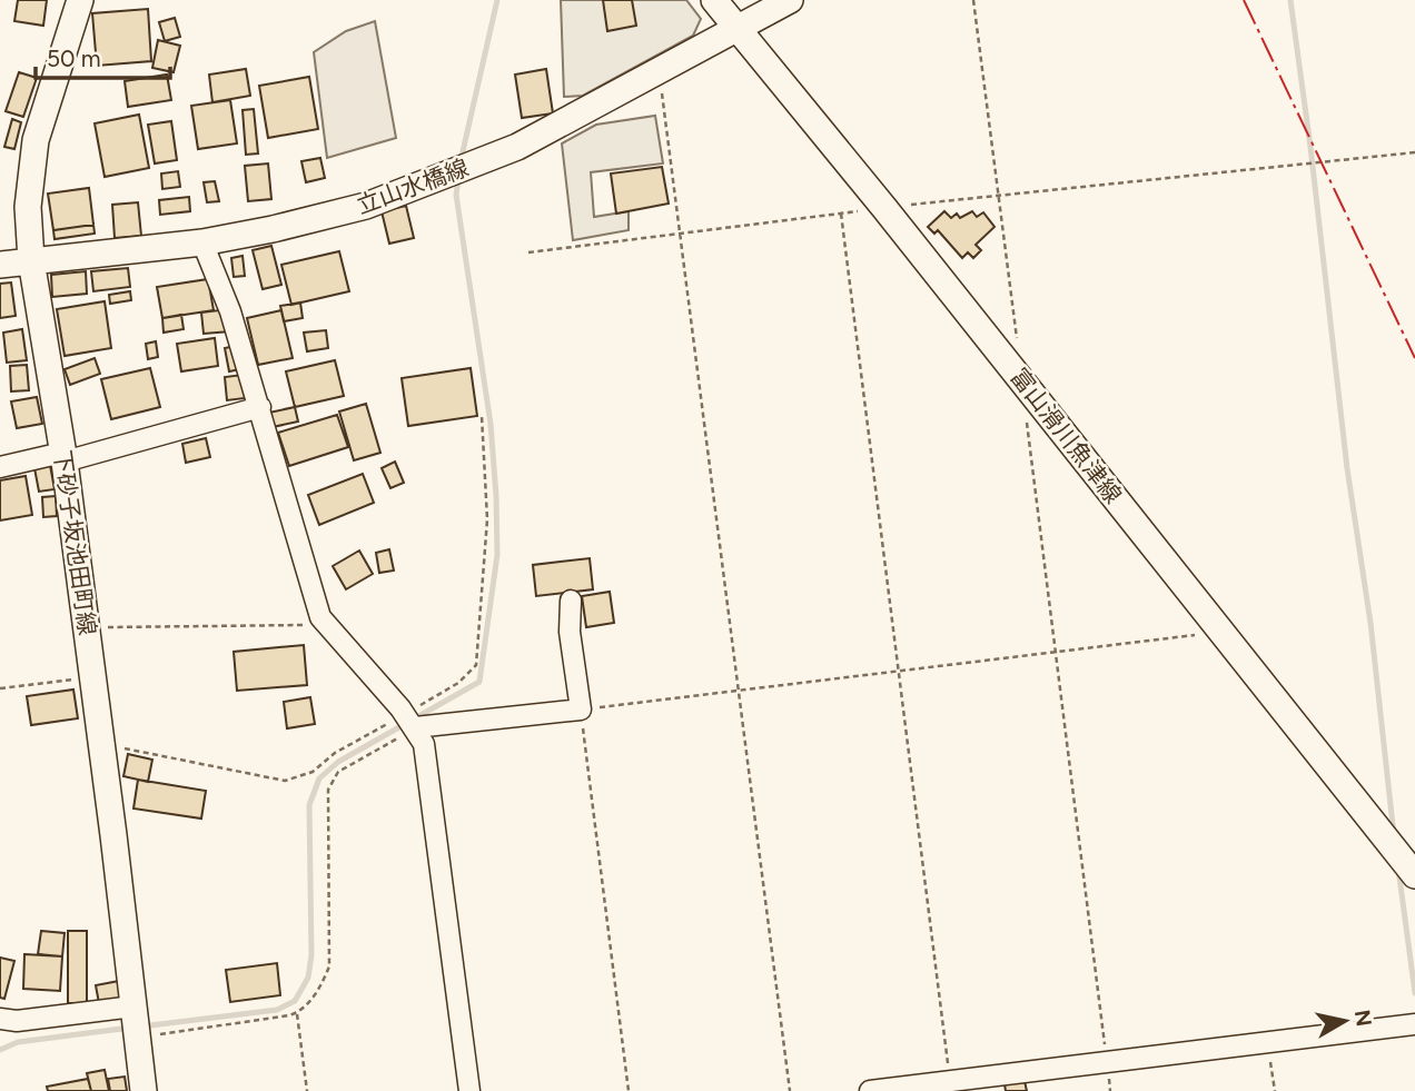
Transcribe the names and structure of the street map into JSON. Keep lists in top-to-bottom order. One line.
{"streets":{"main road":["立山水橋線","富山滑川魚津線","下砂子坂池田町線"]},"crossings":[["立山水橋線","富山滑川魚津線"],["立山水橋線","下砂子坂池田町線"]],"scale_bar":"50 m","north":"right"}
